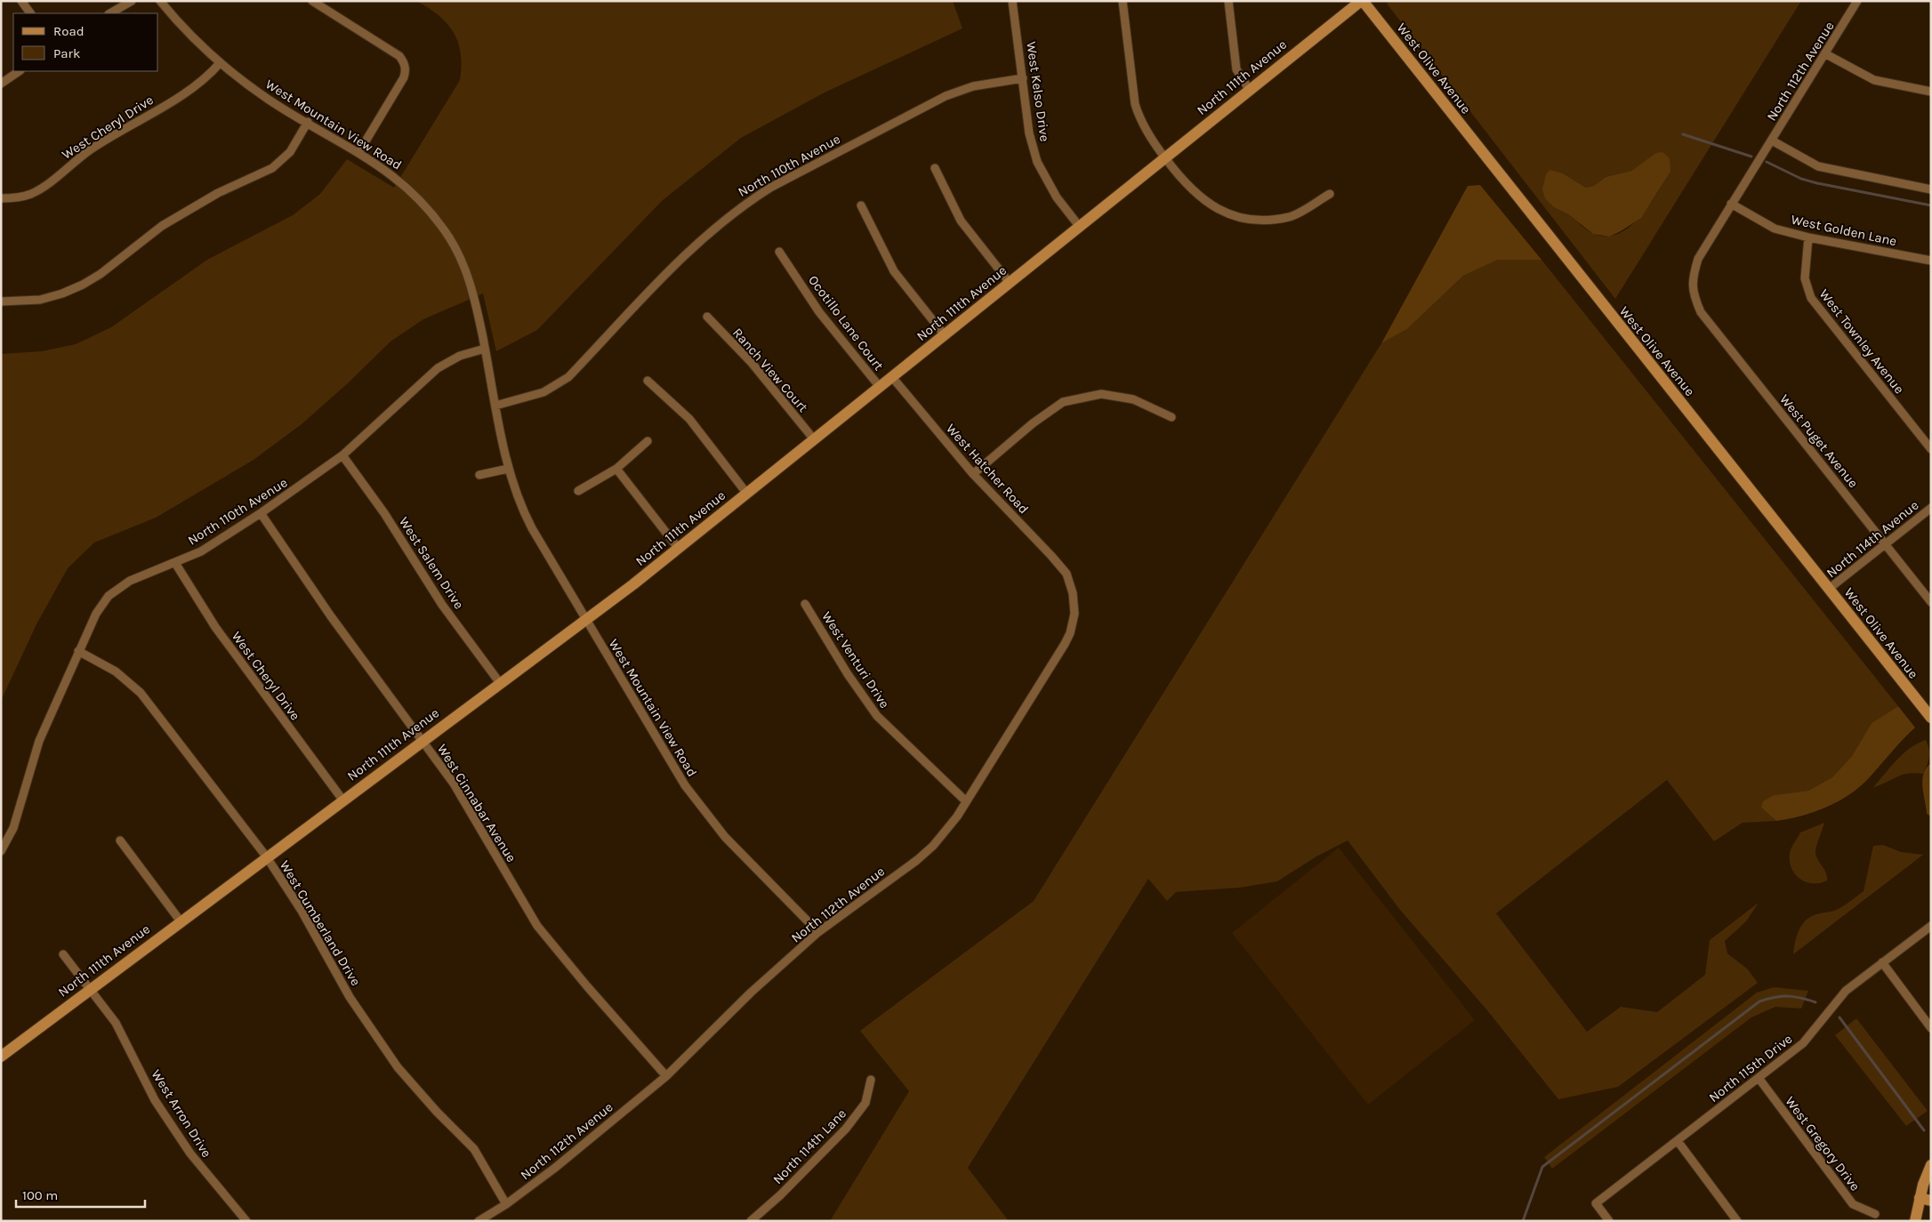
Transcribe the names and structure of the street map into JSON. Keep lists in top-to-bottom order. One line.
{"streets":{"street":["West Olive Avenue","North 112th Avenue","North 111th Avenue","West Kelso Drive","West Mountain View Road","West Cheryl Drive","North 110th Avenue","West Golden Lane","Ocotillo Lane Court","West Townley Avenue","Ranch View Court","West Puget Avenue","West Hatcher Road","North 114th Avenue","West Salem Drive","West Venturi Drive","West Cinnabar Avenue","West Cumberland Drive","North 115th Drive","West Arron Drive","West Gregory Drive","North 114th Lane"]},"crossings":[["West Olive Avenue","North 111th Avenue"],["West Olive Avenue","North 114th Avenue"],["North 112th Avenue","West Mountain View Road"],["North 112th Avenue","West Golden Lane"],["North 112th Avenue","West Puget Avenue"],["North 112th Avenue","West Hatcher Road"],["North 112th Avenue","West Venturi Drive"],["North 112th Avenue","West Cinnabar Avenue"],["North 112th Avenue","West Cumberland Drive"],["North 111th Avenue","West Kelso Drive"],["North 111th Avenue","West Mountain View Road"],["North 111th Avenue","West Cheryl Drive"],["North 111th Avenue","Ocotillo Lane Court"],["North 111th Avenue","Ranch View Court"],["North 111th Avenue","West Hatcher Road"],["North 111th Avenue","West Salem Drive"],["North 111th Avenue","West Cinnabar Avenue"],["North 111th Avenue","West Cumberland Drive"],["North 111th Avenue","West Arron Drive"],["West Kelso Drive","North 110th Avenue"],["West Mountain View Road","West Cheryl Drive"],["West Mountain View Road","North 110th Avenue"],["West Cheryl Drive","North 110th Avenue"],["North 110th Avenue","West Salem Drive"],["North 110th Avenue","West Cinnabar Avenue"],["North 110th Avenue","West Cumberland Drive"],["West Golden Lane","West Townley Avenue"],["West Golden Lane","West Puget Avenue"],["West Puget Avenue","North 114th Avenue"],["North 115th Drive","West Gregory Drive"]],"legend":["Road","Park"],"scale_bar":"100 m"}
